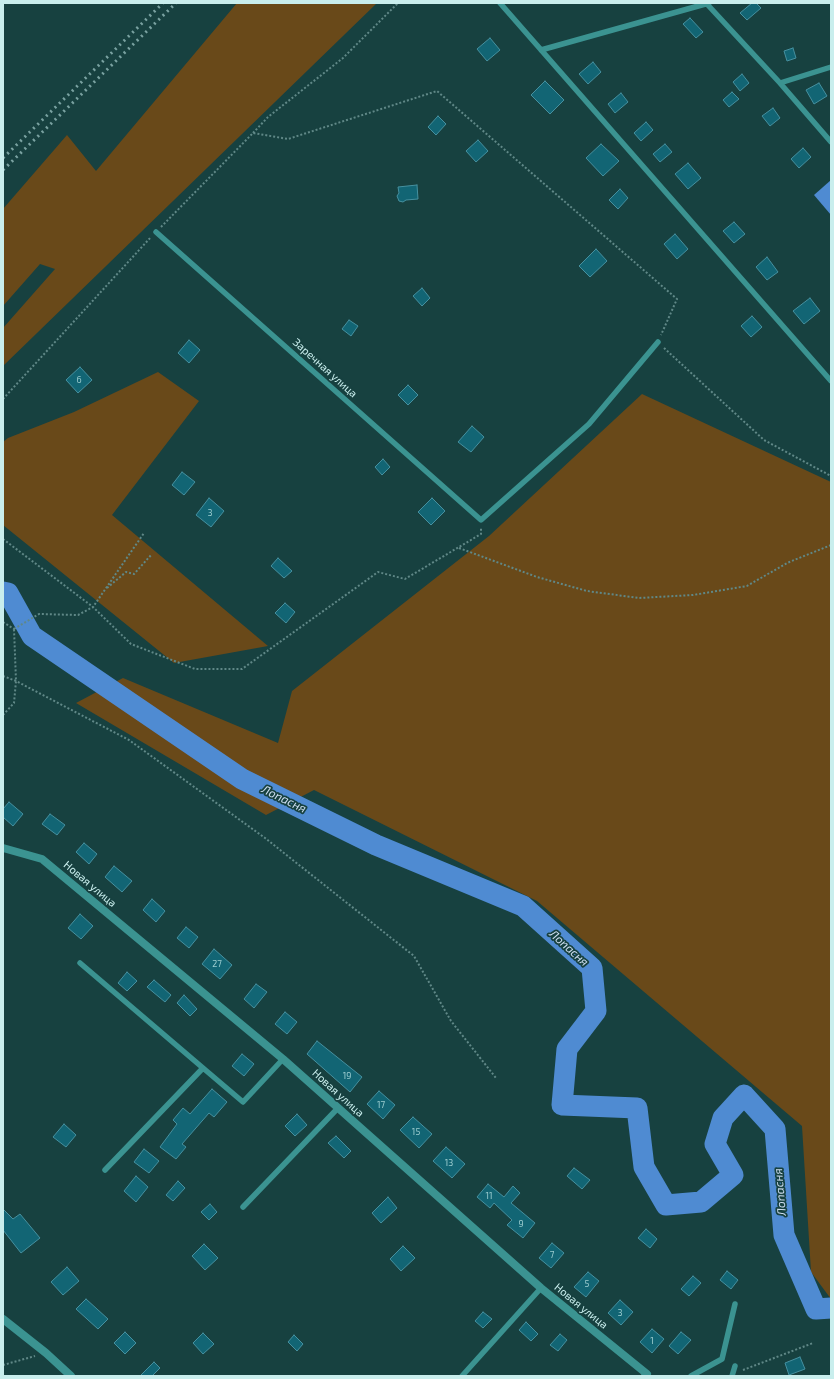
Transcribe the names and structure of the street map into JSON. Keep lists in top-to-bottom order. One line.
{"streets":{"street":["Новая улица"],"lane":["Заречная улица"]},"water":["Лопасня"],"house_numbers":["6","3","27","19","17","15","13","11","9","7","5","3","1"]}
